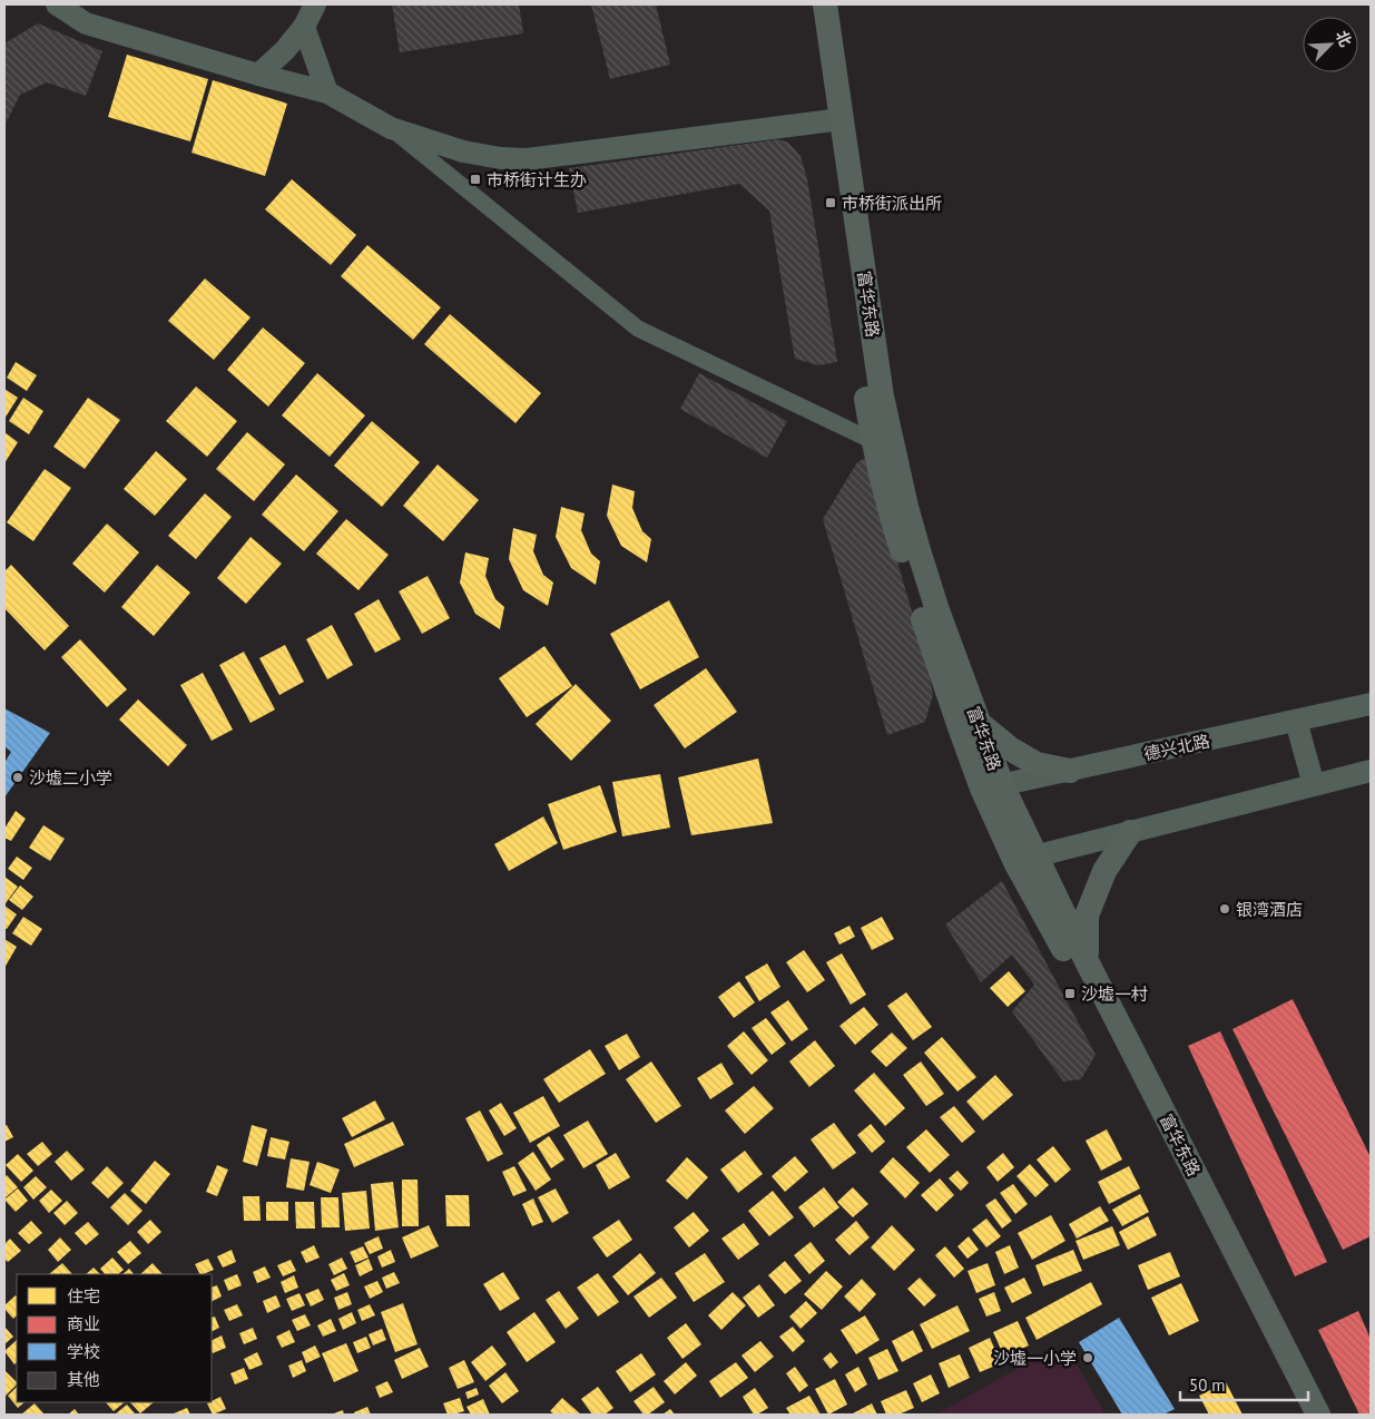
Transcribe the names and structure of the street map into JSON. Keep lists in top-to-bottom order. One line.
{"streets":{"main road":["富华东路"],"street":["德兴北路"]},"crossings":[["富华东路","德兴北路"]],"places":{"transit":["市桥街计生办","市桥街派出所","沙墟一村"],"other":["沙墟二小学","银湾酒店","沙墟一小学"]},"legend":["住宅","商业","学校","其他"],"scale_bar":"50 m","north":"top right"}
